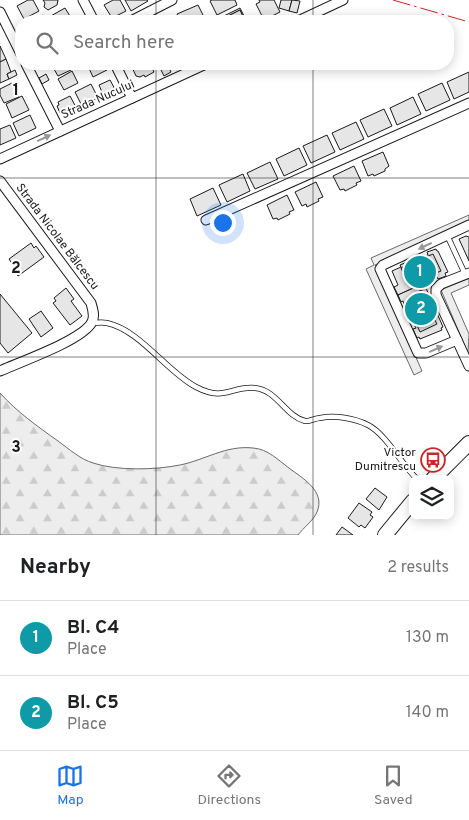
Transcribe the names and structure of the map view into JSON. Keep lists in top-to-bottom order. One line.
{"streets":{"street":["Strada Nucului","Strada Nicolae Bălcescu"]},"places":{"bus stop":["Victor Dumitrescu"]},"page":{"search":"Search here","pins":["1","2"],"heading":["Nearby","2 results"],"list":[{"mark":"1","name":"Bl. C4","note":"Place","value":"130 m"},{"mark":"2","name":"Bl. C5","note":"Place","value":"140 m"}],"nav":["Map","Directions","Saved"]},"grid":{"rows":["1","2","3"]}}
